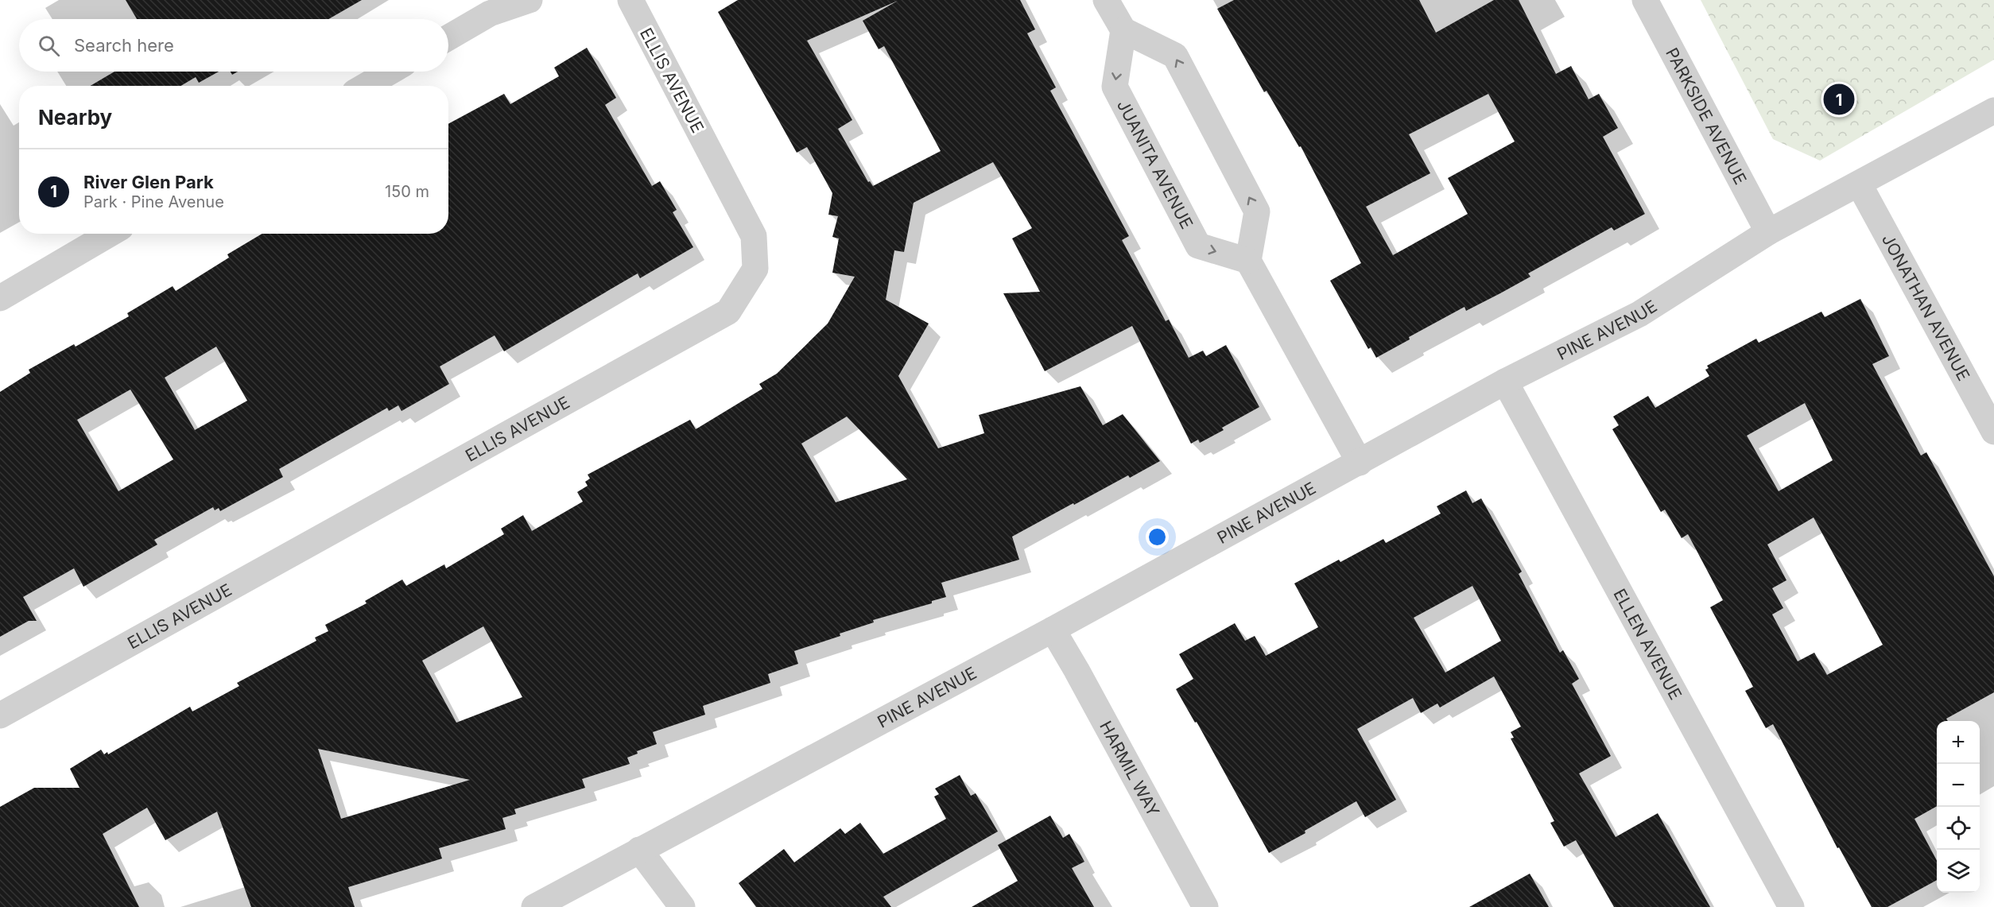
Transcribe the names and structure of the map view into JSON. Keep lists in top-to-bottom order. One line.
{"streets":{"street":["ELLIS AVENUE","PARKSIDE AVENUE","JUANITA AVENUE","JONATHAN AVENUE","PINE AVENUE","ELLEN AVENUE","HARMIL WAY"]},"crossings":[["PARKSIDE AVENUE","PINE AVENUE"],["JONATHAN AVENUE","PINE AVENUE"],["PINE AVENUE","ELLEN AVENUE"],["PINE AVENUE","HARMIL WAY"]],"page":{"search":"Search here","pins":"1","heading":"Nearby","list":[{"mark":"1","name":"River Glen Park","note":"Park · Pine Avenue","value":"150 m"}],"map_buttons":["+","−"]}}
